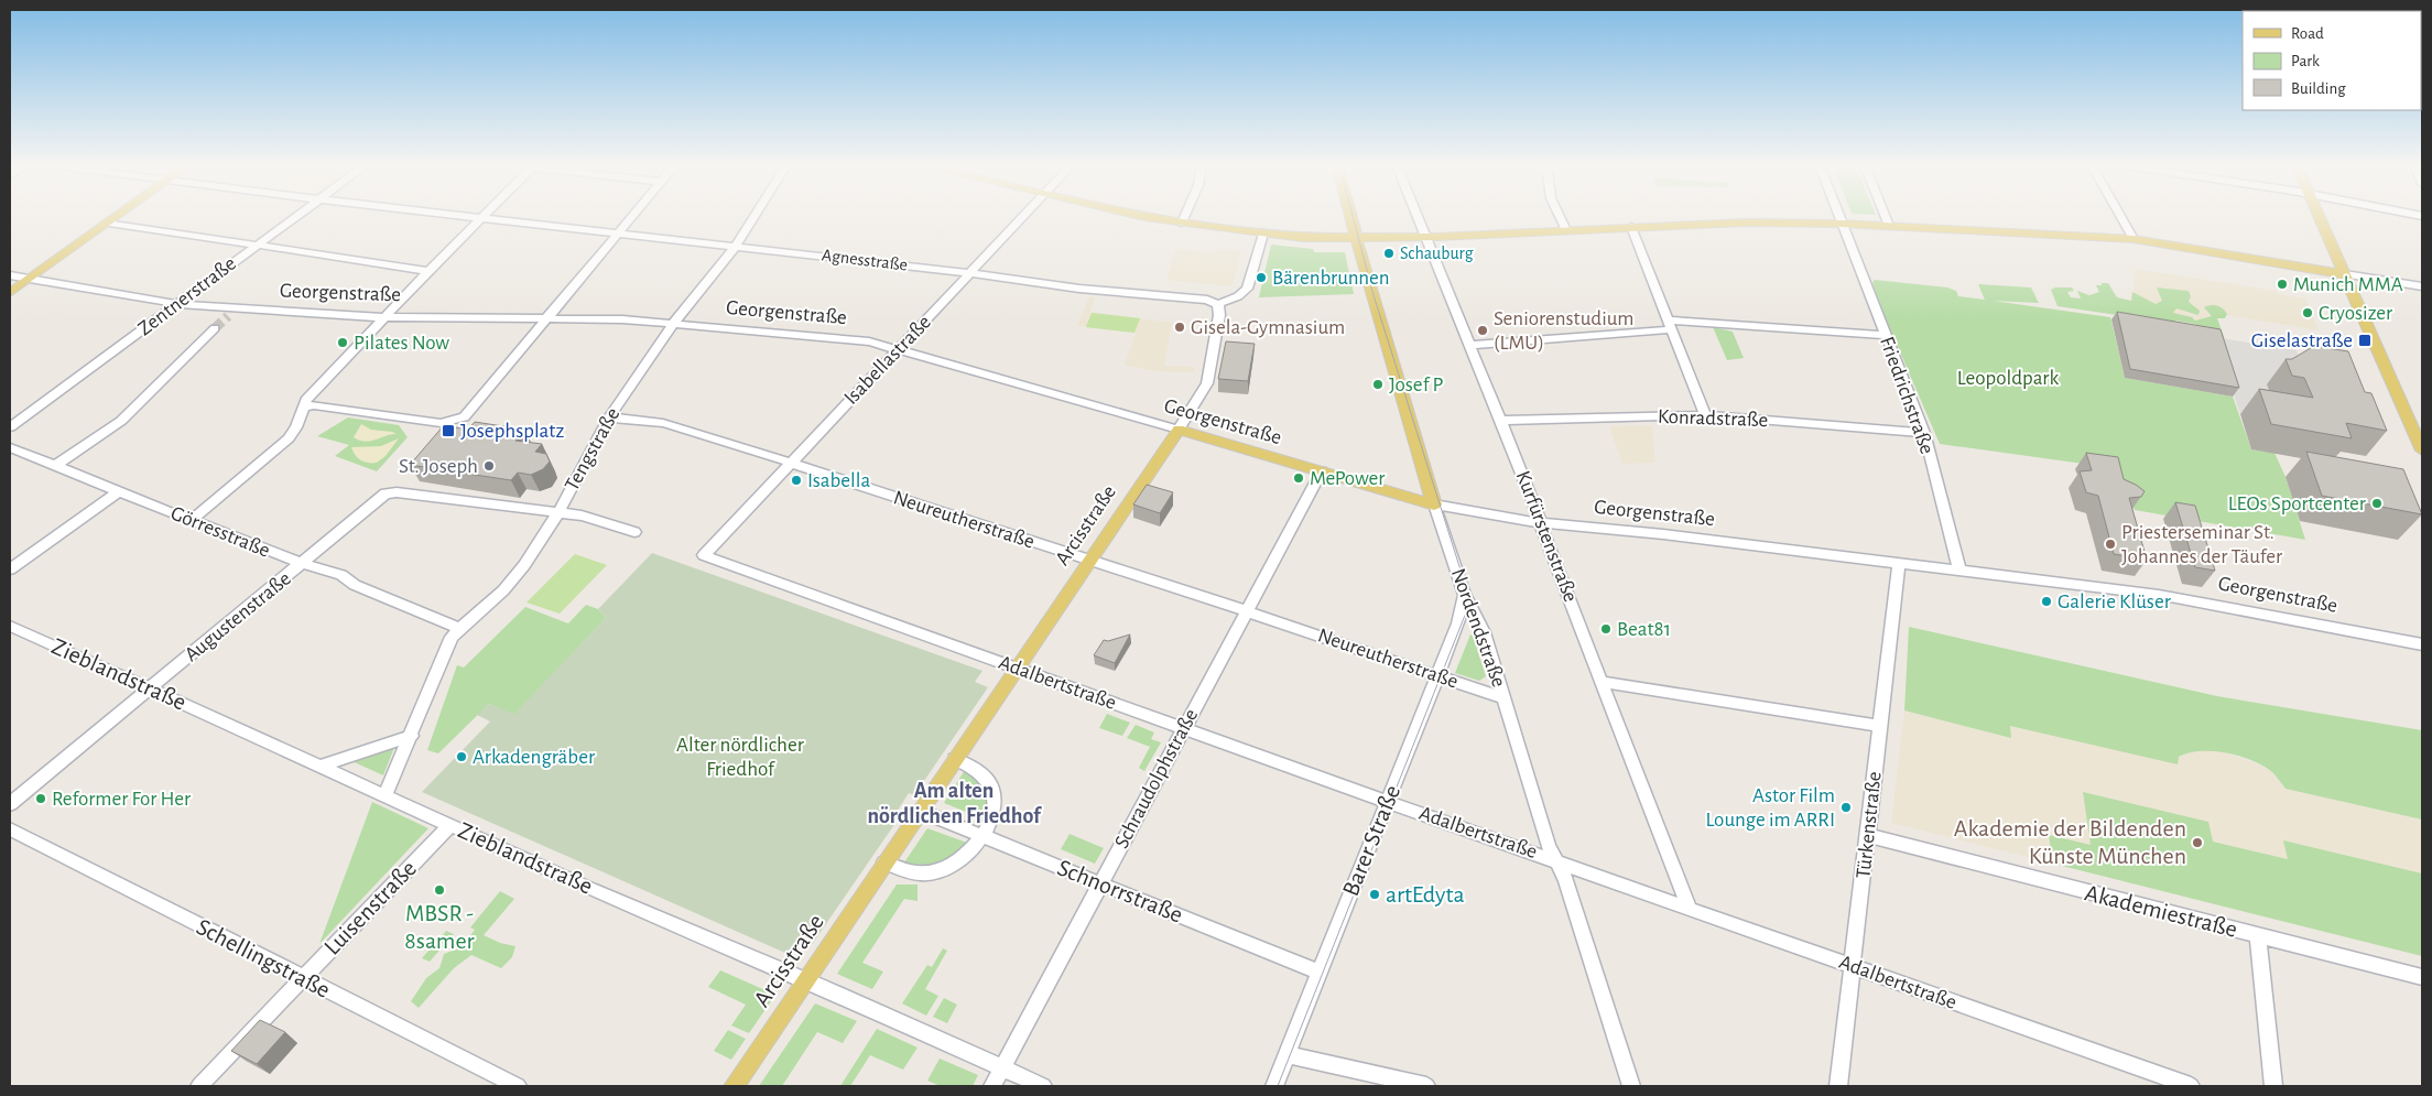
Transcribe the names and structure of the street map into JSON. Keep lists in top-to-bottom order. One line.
{"streets":{"main road":["Georgenstraße","Arcisstraße","Nordendstraße"],"street":["Agnesstraße","Zentnerstraße","Isabellastraße","Friedrichstraße","Konradstraße","Tengstraße","Neureutherstraße","Görresstraße","Kurfürstenstraße","Augustenstraße","Zieblandstraße","Adalbertstraße","Schraudolphstraße","Türkenstraße","Barer Straße","Schnorrstraße","Luisenstraße","Akademiestraße","Schellingstraße"]},"crossings":[["Agnesstraße","Isabellastraße"],["Agnesstraße","Tengstraße"],["Agnesstraße","Arcisstraße"],["Georgenstraße","Zentnerstraße"],["Georgenstraße","Isabellastraße"],["Georgenstraße","Friedrichstraße"],["Georgenstraße","Tengstraße"],["Georgenstraße","Arcisstraße"],["Georgenstraße","Kurfürstenstraße"],["Georgenstraße","Nordendstraße"],["Georgenstraße","Schraudolphstraße"],["Georgenstraße","Türkenstraße"],["Isabellastraße","Neureutherstraße"],["Isabellastraße","Adalbertstraße"],["Friedrichstraße","Konradstraße"],["Konradstraße","Kurfürstenstraße"],["Tengstraße","Neureutherstraße"],["Tengstraße","Görresstraße"],["Tengstraße","Augustenstraße"],["Tengstraße","Zieblandstraße"],["Neureutherstraße","Arcisstraße"],["Neureutherstraße","Nordendstraße"],["Neureutherstraße","Schraudolphstraße"],["Neureutherstraße","Barer Straße"],["Arcisstraße","Zieblandstraße"],["Arcisstraße","Adalbertstraße"],["Arcisstraße","Schnorrstraße"],["Görresstraße","Augustenstraße"],["Kurfürstenstraße","Adalbertstraße"],["Augustenstraße","Zieblandstraße"],["Nordendstraße","Adalbertstraße"],["Nordendstraße","Barer Straße"],["Zieblandstraße","Schraudolphstraße"],["Zieblandstraße","Luisenstraße"],["Adalbertstraße","Schraudolphstraße"],["Adalbertstraße","Türkenstraße"],["Adalbertstraße","Barer Straße"],["Schraudolphstraße","Schnorrstraße"],["Türkenstraße","Akademiestraße"],["Barer Straße","Schnorrstraße"],["Luisenstraße","Schellingstraße"]],"districts":["Am alten nördlichen Friedhof"],"parks":["Leopoldpark","Alter nördlicher Friedhof"],"places":{"other":["Schauburg","Bärenbrunnen","Munich MMA","Cryosizer","Gisela-Gymnasium","Seniorenstudium (LMU)","Pilates Now","Josef P","St. Joseph","MePower","Isabella","LEOs Sportcenter","Priesterseminar St. Johannes der Täufer","Galerie Klüser","Beat81","Arkadengräber","Reformer For Her","Astor Film Lounge im ARRI","Akademie der Bildenden Künste München","MBSR - 8samer","artEdyta"],"transit":["Giselastraße","Josephsplatz"]},"legend":["Road","Park","Building"]}
